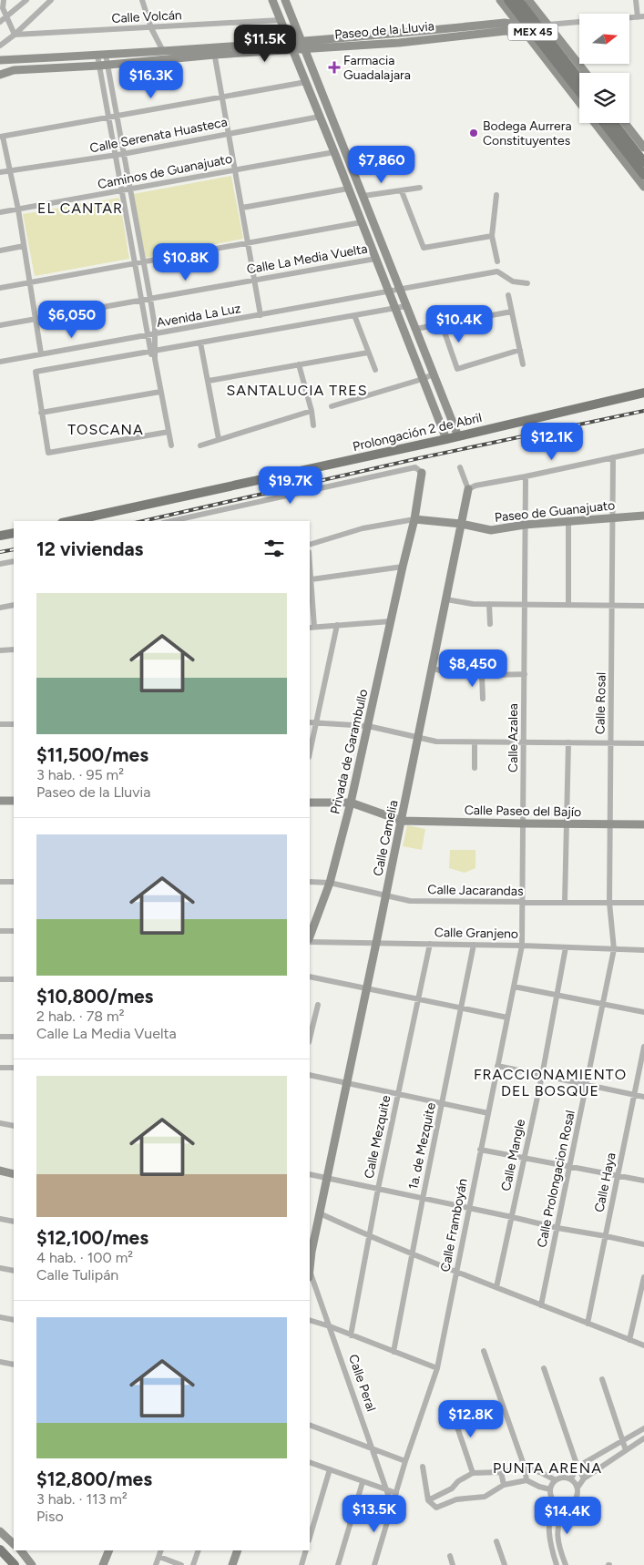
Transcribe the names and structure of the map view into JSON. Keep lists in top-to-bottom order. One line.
{"streets":{"main road":["Paseo de la Lluvia","MEX 45","Prolongación 2 de Abril","Paseo de Guanajuato","Privada de Garambullo","Calle Paseo del Bajío","Calle Camelia"],"street":["Calle Volcán","Calle Serenata Huasteca","Caminos de Guanajuato","Calle La Media Vuelta","Avenida La Luz","Calle Rosal","Calle Azalea","Calle Jacarandas","Calle Granjeno","Calle Mezquite","1a. de Mezquite","Calle Mangle","Calle Prolongacion Rosal","Calle Haya","Calle Framboyán","Calle Peral"]},"crossings":[["Paseo de Guanajuato","Calle Rosal"],["Paseo de Guanajuato","Calle Azalea"],["Paseo de Guanajuato","Privada de Garambullo"],["Paseo de Guanajuato","Calle Camelia"],["Calle Rosal","Calle Paseo del Bajío"],["Calle Rosal","Calle Jacarandas"],["Calle Rosal","Calle Granjeno"],["Calle Rosal","Calle Prolongacion Rosal"],["Calle Azalea","Calle Paseo del Bajío"],["Calle Azalea","Calle Jacarandas"],["Calle Azalea","Calle Granjeno"],["Calle Azalea","Calle Framboyán"],["Privada de Garambullo","Calle Paseo del Bajío"],["Privada de Garambullo","Calle Jacarandas"],["Calle Paseo del Bajío","Calle Camelia"],["Calle Camelia","Calle Jacarandas"],["Calle Camelia","Calle Granjeno"],["Calle Granjeno","Calle Mezquite"],["Calle Granjeno","1a. de Mezquite"],["Calle Granjeno","Calle Mangle"],["Calle Granjeno","Calle Prolongacion Rosal"],["Calle Granjeno","Calle Framboyán"],["Calle Framboyán","Calle Peral"]],"districts":["EL CANTAR","SANTALUCIA TRES","TOSCANA","FRACCIONAMIENTO DEL BOSQUE","PUNTA ARENA"],"places":{"health":["Farmacia Guadalajara"],"other":["Bodega Aurrera Constituyentes"]},"north":"right","page":{"price":["$11.5K","$16.3K","$7,860","$10.8K","$6,050","$10.4K","$12.1K","$19.7K","$8,450","$12.8K","$13.5K","$14.4K"],"heading":"12 viviendas","list":[{"name":"$11,500/mes","note":"3 hab. · 95 m² · Paseo de la Lluvia"},{"name":"$10,800/mes","note":"2 hab. · 78 m² · Calle La Media Vuelta"},{"name":"$12,100/mes","note":"4 hab. · 100 m² · Calle Tulipán"},{"name":"$12,800/mes","note":"3 hab. · 113 m² · Piso"}]}}
